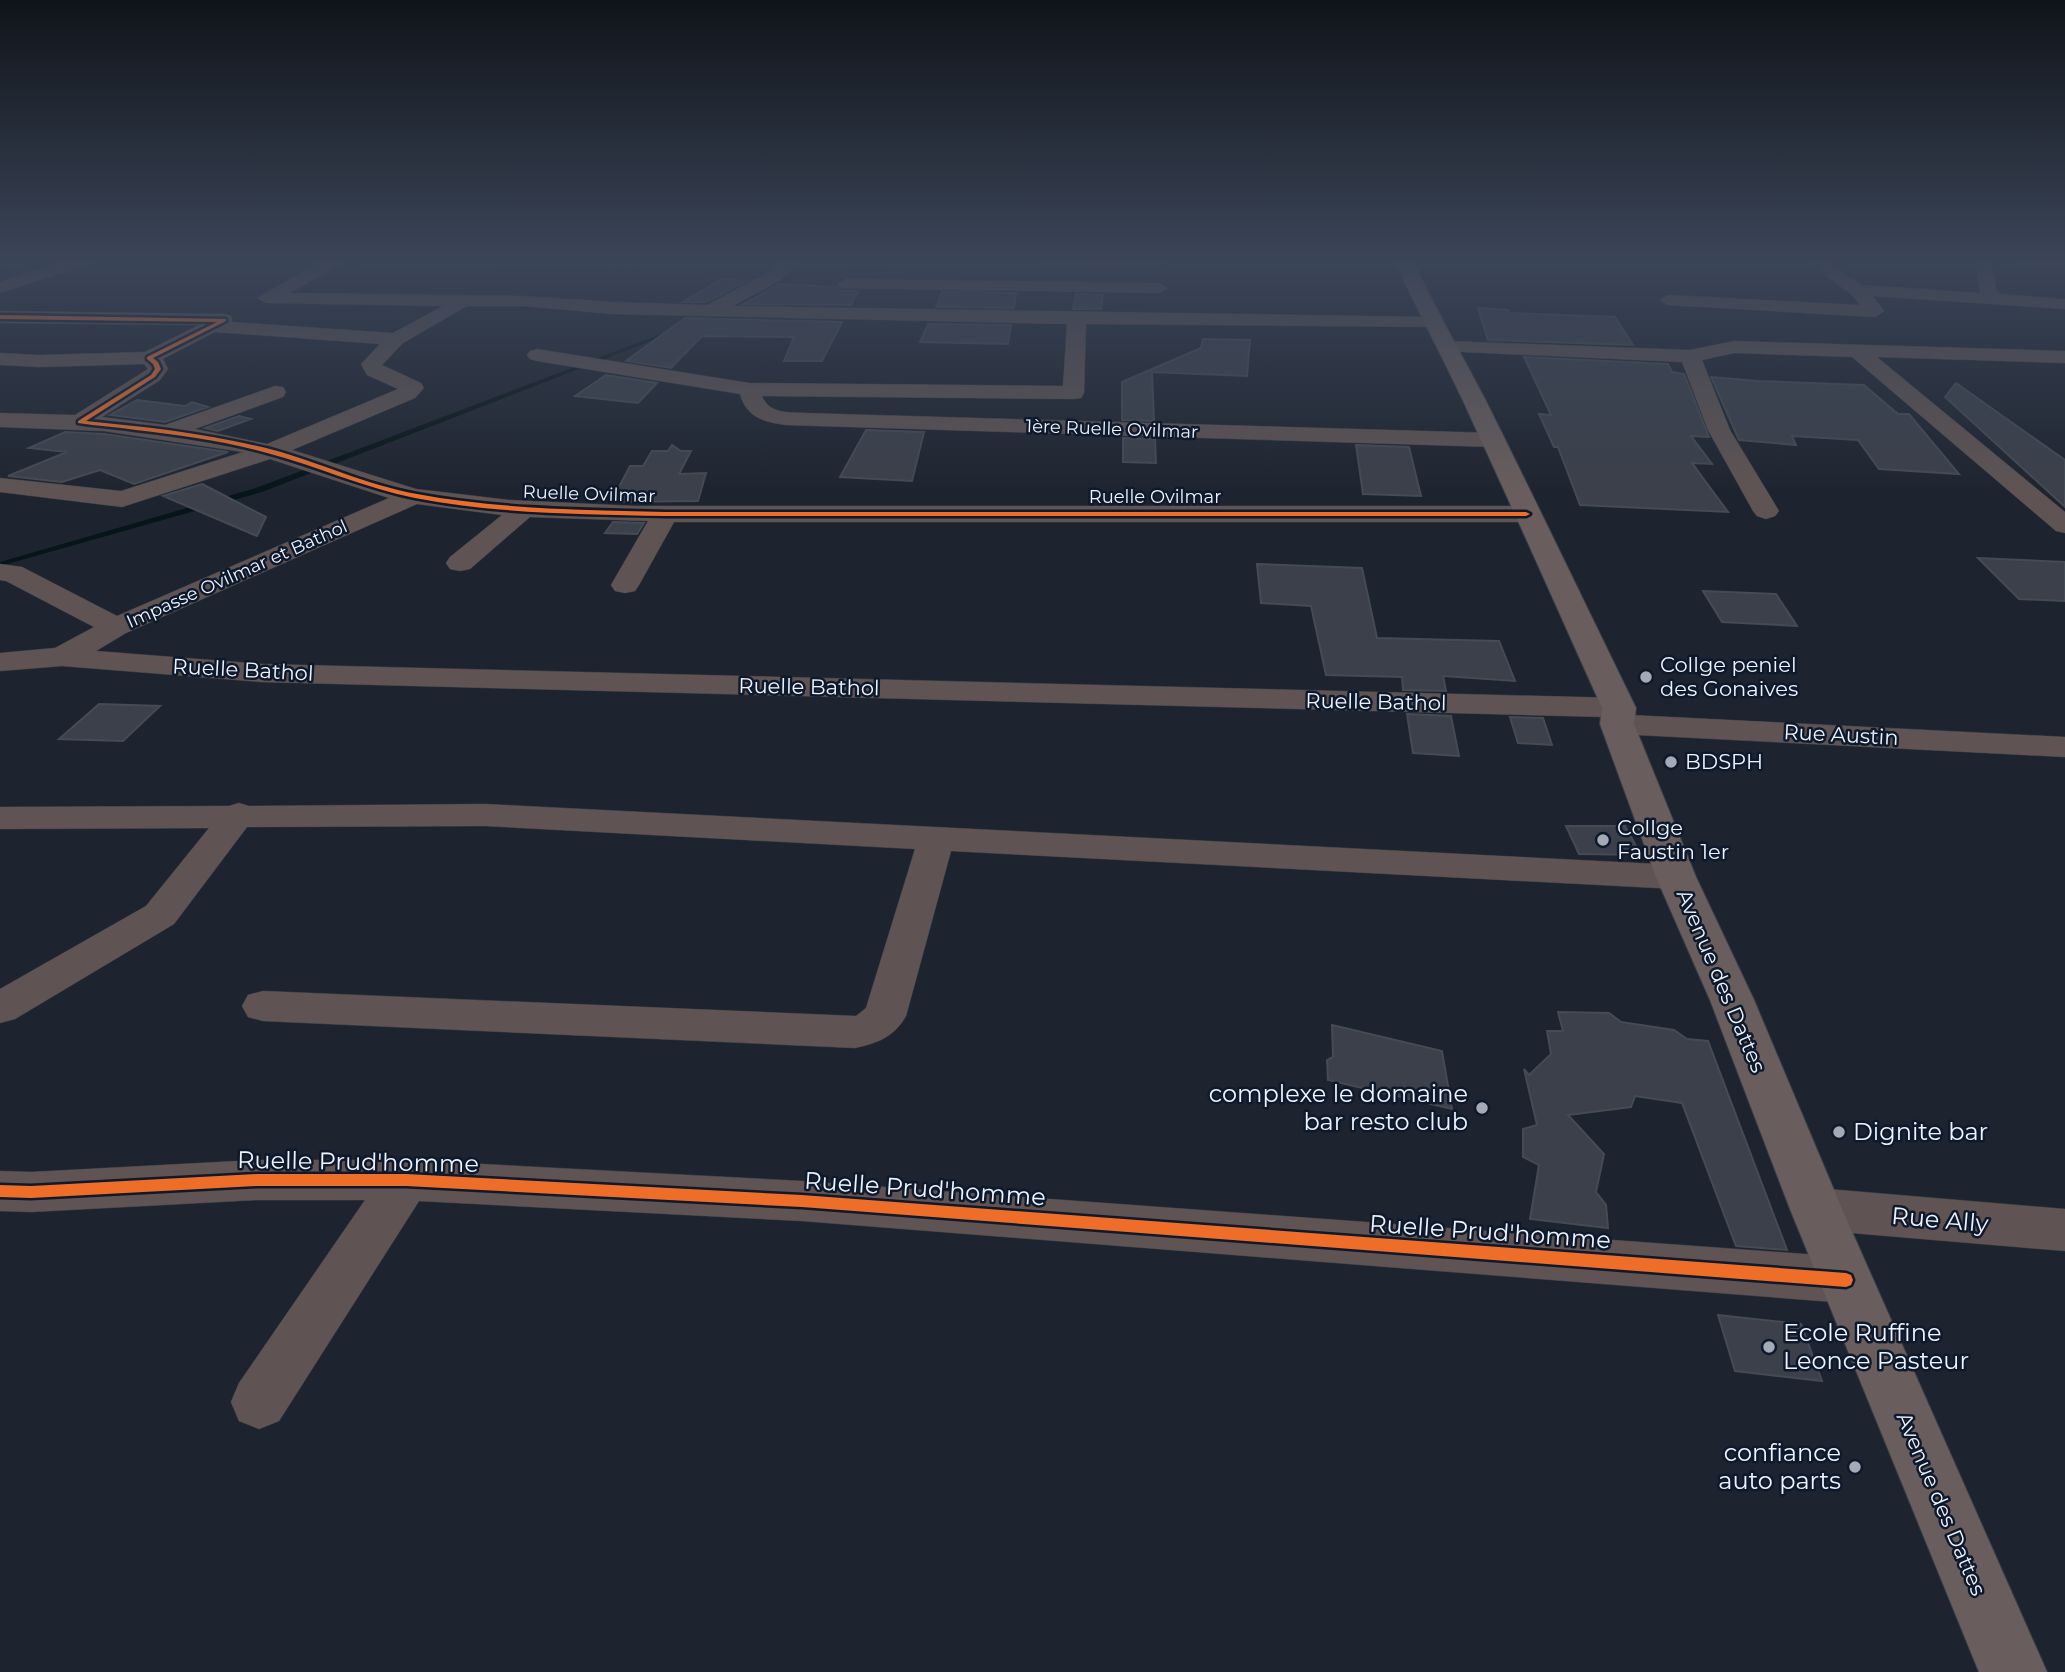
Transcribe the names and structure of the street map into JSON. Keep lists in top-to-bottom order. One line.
{"streets":{"main road":["Avenue des Dattes"],"street":["1ère Ruelle Ovilmar","Ruelle Ovilmar","Impasse Ovilmar et Bathol","Ruelle Bathol","Rue Austin","Ruelle Prud'homme","Rue Ally"]},"crossings":[["1ère Ruelle Ovilmar","Avenue des Dattes"],["Ruelle Ovilmar","Impasse Ovilmar et Bathol"],["Ruelle Ovilmar","Avenue des Dattes"],["Impasse Ovilmar et Bathol","Ruelle Bathol"],["Ruelle Bathol","Rue Austin"],["Ruelle Bathol","Avenue des Dattes"],["Rue Austin","Avenue des Dattes"],["Avenue des Dattes","Ruelle Prud'homme"],["Avenue des Dattes","Rue Ally"]],"places":["Collge peniel des Gonaives","BDSPH","Collge Faustin 1er","complexe le domaine bar resto club","Dignite bar","Ecole Ruffine Leonce Pasteur","confiance auto parts"]}
